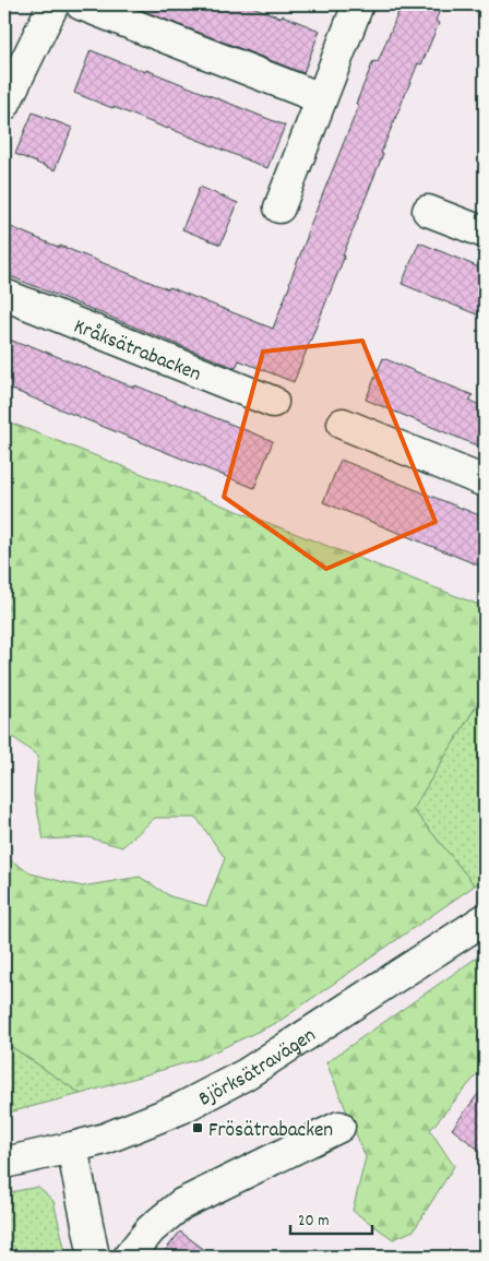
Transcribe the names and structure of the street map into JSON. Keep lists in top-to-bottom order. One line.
{"streets":{"street":["Kråksätrabacken","Björksätravägen"]},"places":{"transit":["Frösätrabacken"]},"scale_bar":"20 m"}
